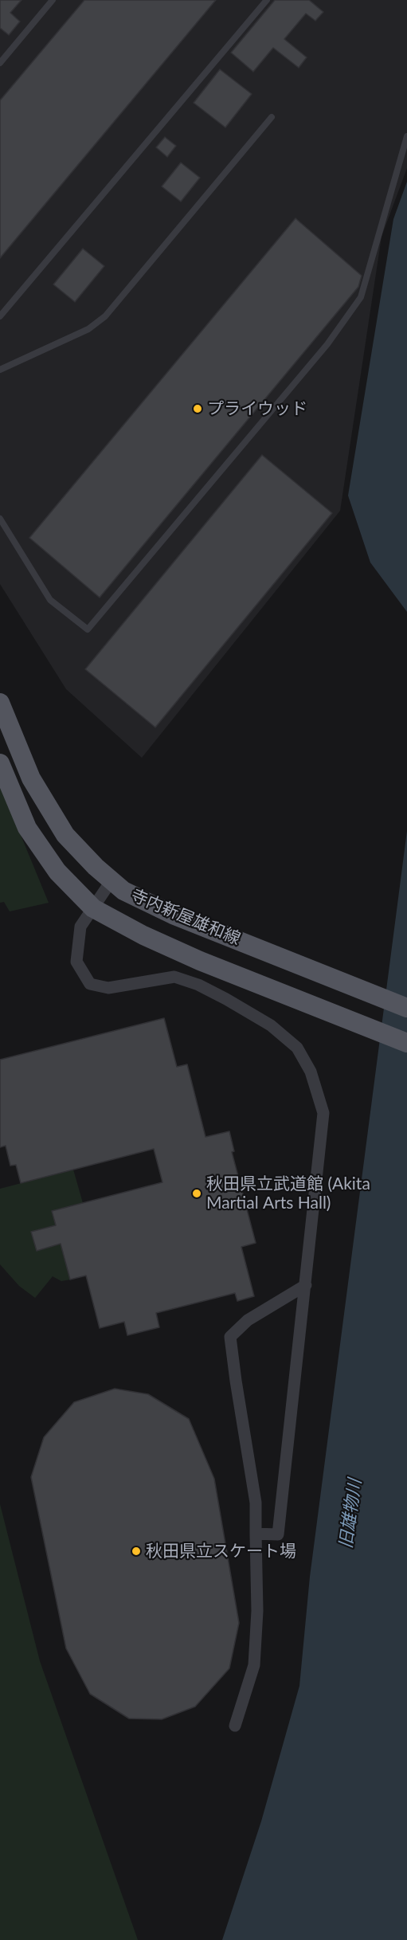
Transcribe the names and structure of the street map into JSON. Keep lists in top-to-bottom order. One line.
{"streets":{"main road":["寺内新屋雄和線"]},"water":["旧雄物川"],"places":["プライウッド","秋田県立武道館 (Akita Martial Arts Hall)","秋田県立スケート場"]}
